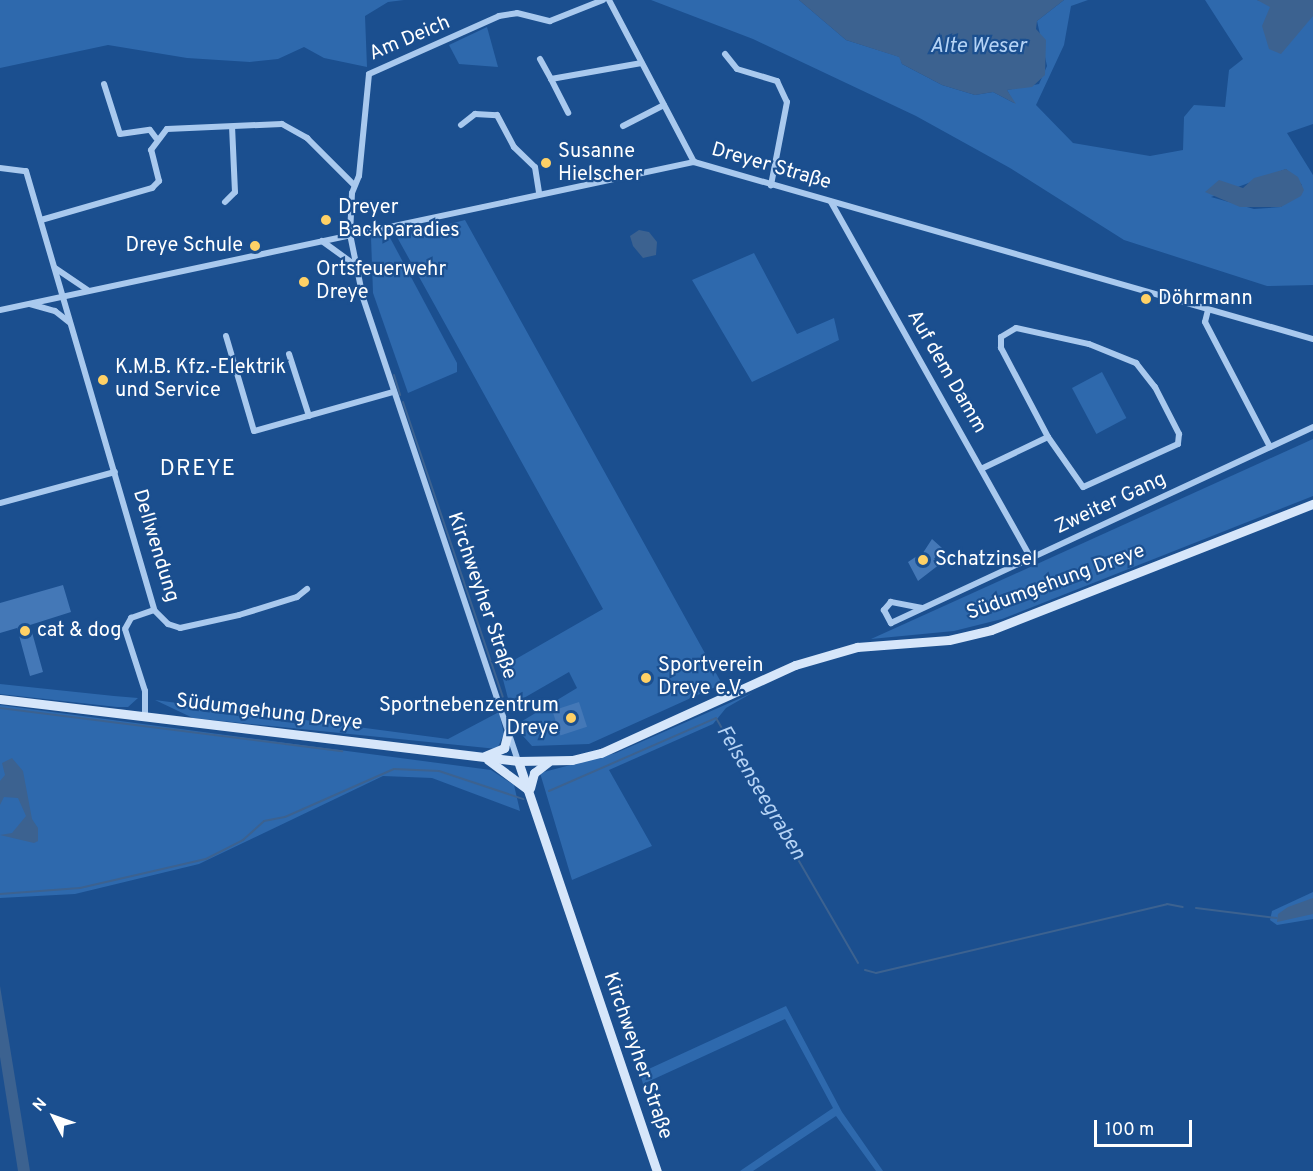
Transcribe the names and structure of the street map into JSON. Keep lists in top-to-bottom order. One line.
{"streets":{"main road":["Südumgehung Dreye","Kirchweyher Straße"],"street":["Am Deich","Dreyer Straße","Auf dem Damm","Zweiter Gang","Dellwendung"]},"crossings":[["Am Deich","Dreyer Straße"],["Am Deich","Kirchweyher Straße"],["Dreyer Straße","Auf dem Damm"],["Dreyer Straße","Dellwendung"],["Dreyer Straße","Kirchweyher Straße"],["Auf dem Damm","Zweiter Gang"],["Südumgehung Dreye","Kirchweyher Straße"]],"districts":["DREYE"],"water":["Alte Weser","Felsenseegraben"],"places":["Susanne Hielscher","Dreyer Backparadies","Dreye Schule","Ortsfeuerwehr Dreye","Döhrmann","K.M.B. Kfz.-Elektrik und Service","Schatzinsel","cat & dog","Sportverein Dreye e.V.","Sportnebenzentrum Dreye"],"scale_bar":"100 m","north":"top left"}
